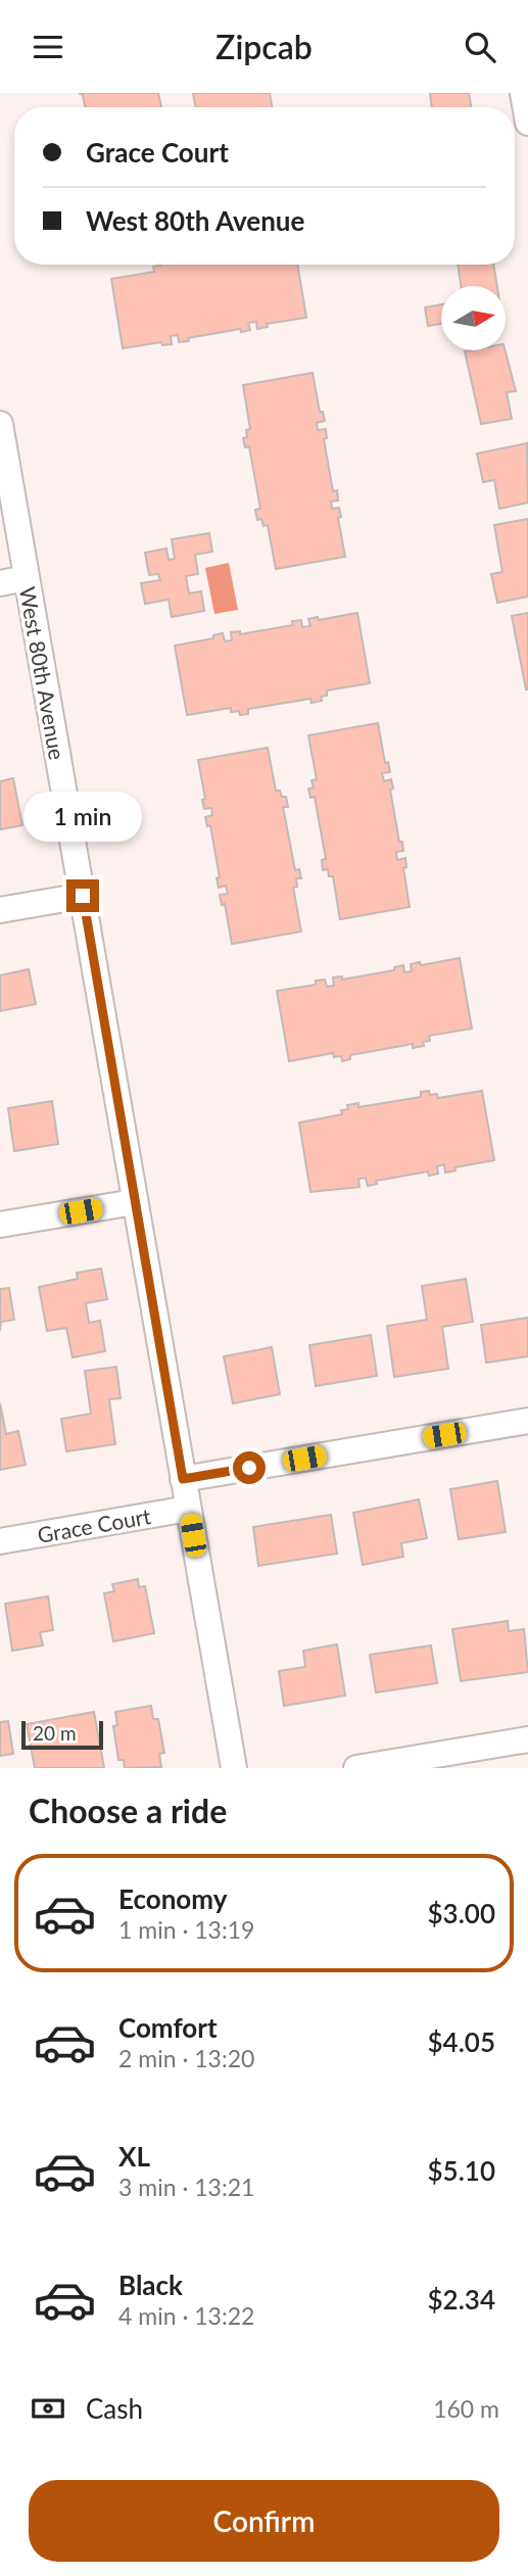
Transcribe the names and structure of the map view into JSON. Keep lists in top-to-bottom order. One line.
{"streets":{"street":["West 80th Avenue","Grace Court"]},"crossings":[["West 80th Avenue","Grace Court"]],"scale_bar":"20 m","north":"right","page":{"header":"Zipcab","banner":["Grace Court","West 80th Avenue"],"bubble":"1 min","scale":"20 m","heading":"Choose a ride","list":[{"name":"Economy","note":"1 min · 13:19","value":"$3.00"},{"name":"Comfort","note":"2 min · 13:20","value":"$4.05"},{"name":"XL","note":"3 min · 13:21","value":"$5.10"},{"name":"Black","note":"4 min · 13:22","value":"$2.34"}],"pay":["Cash","160 m"],"buttons":"Confirm"}}
